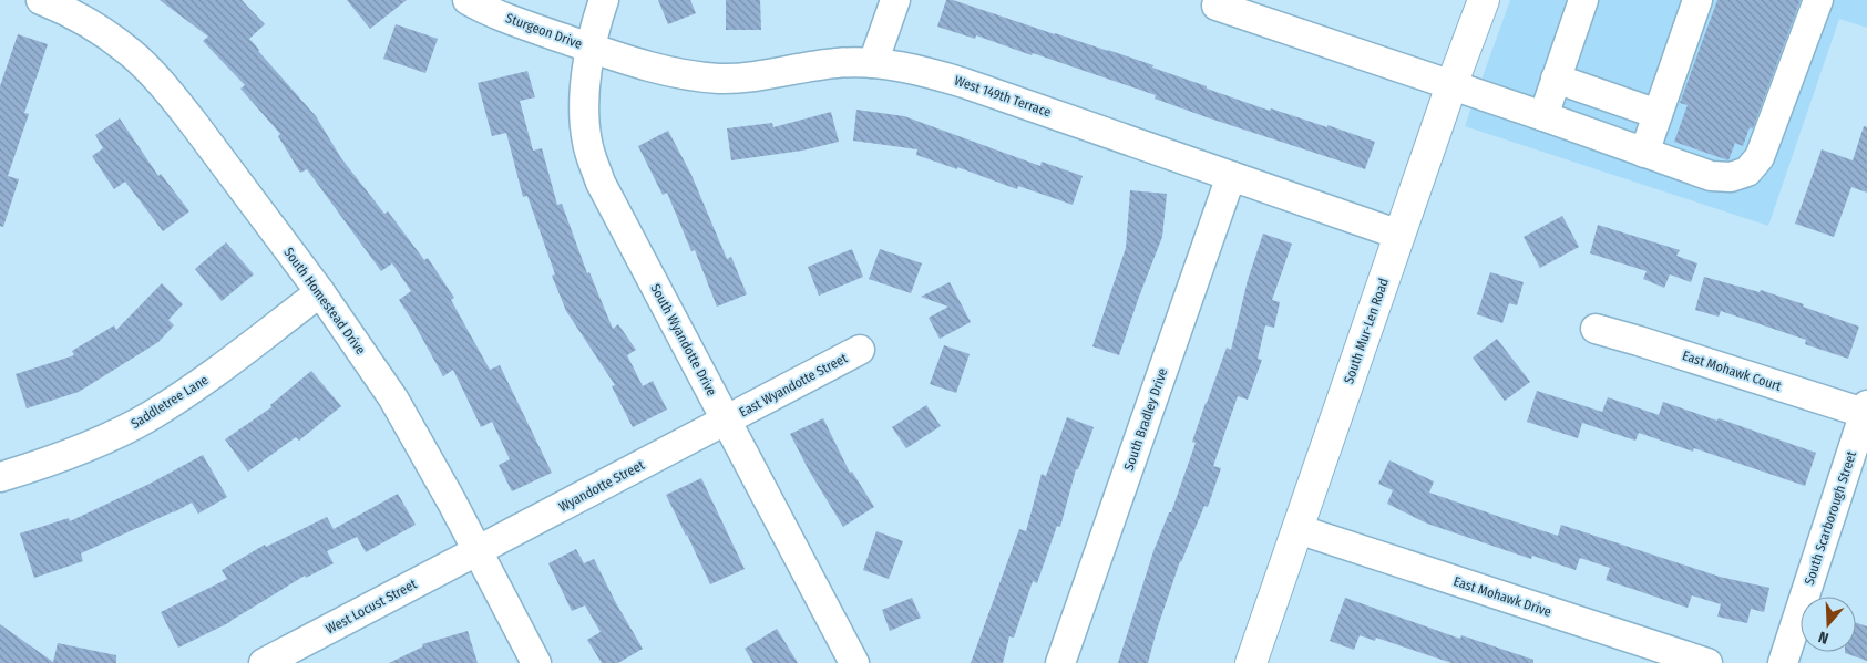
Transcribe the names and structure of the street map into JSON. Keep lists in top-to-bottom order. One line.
{"streets":{"main road":["South Mur-Len Road"],"street":["Sturgeon Drive","West 149th Terrace","South Homestead Drive","South Wyandotte Drive","East Mohawk Court","East Wyandotte Street","Saddletree Lane","South Bradley Drive","Wyandotte Street","South Scarborough Street","East Mohawk Drive","West Locust Street"]},"crossings":[["Sturgeon Drive","West 149th Terrace"],["Sturgeon Drive","South Wyandotte Drive"],["West 149th Terrace","South Mur-Len Road"],["West 149th Terrace","South Wyandotte Drive"],["West 149th Terrace","South Bradley Drive"],["South Homestead Drive","Saddletree Lane"],["South Homestead Drive","Wyandotte Street"],["South Homestead Drive","West Locust Street"],["South Mur-Len Road","East Mohawk Drive"],["South Wyandotte Drive","East Wyandotte Street"],["South Wyandotte Drive","Wyandotte Street"],["East Mohawk Court","South Scarborough Street"],["East Wyandotte Street","Wyandotte Street"],["Wyandotte Street","West Locust Street"]],"north":"bottom"}
